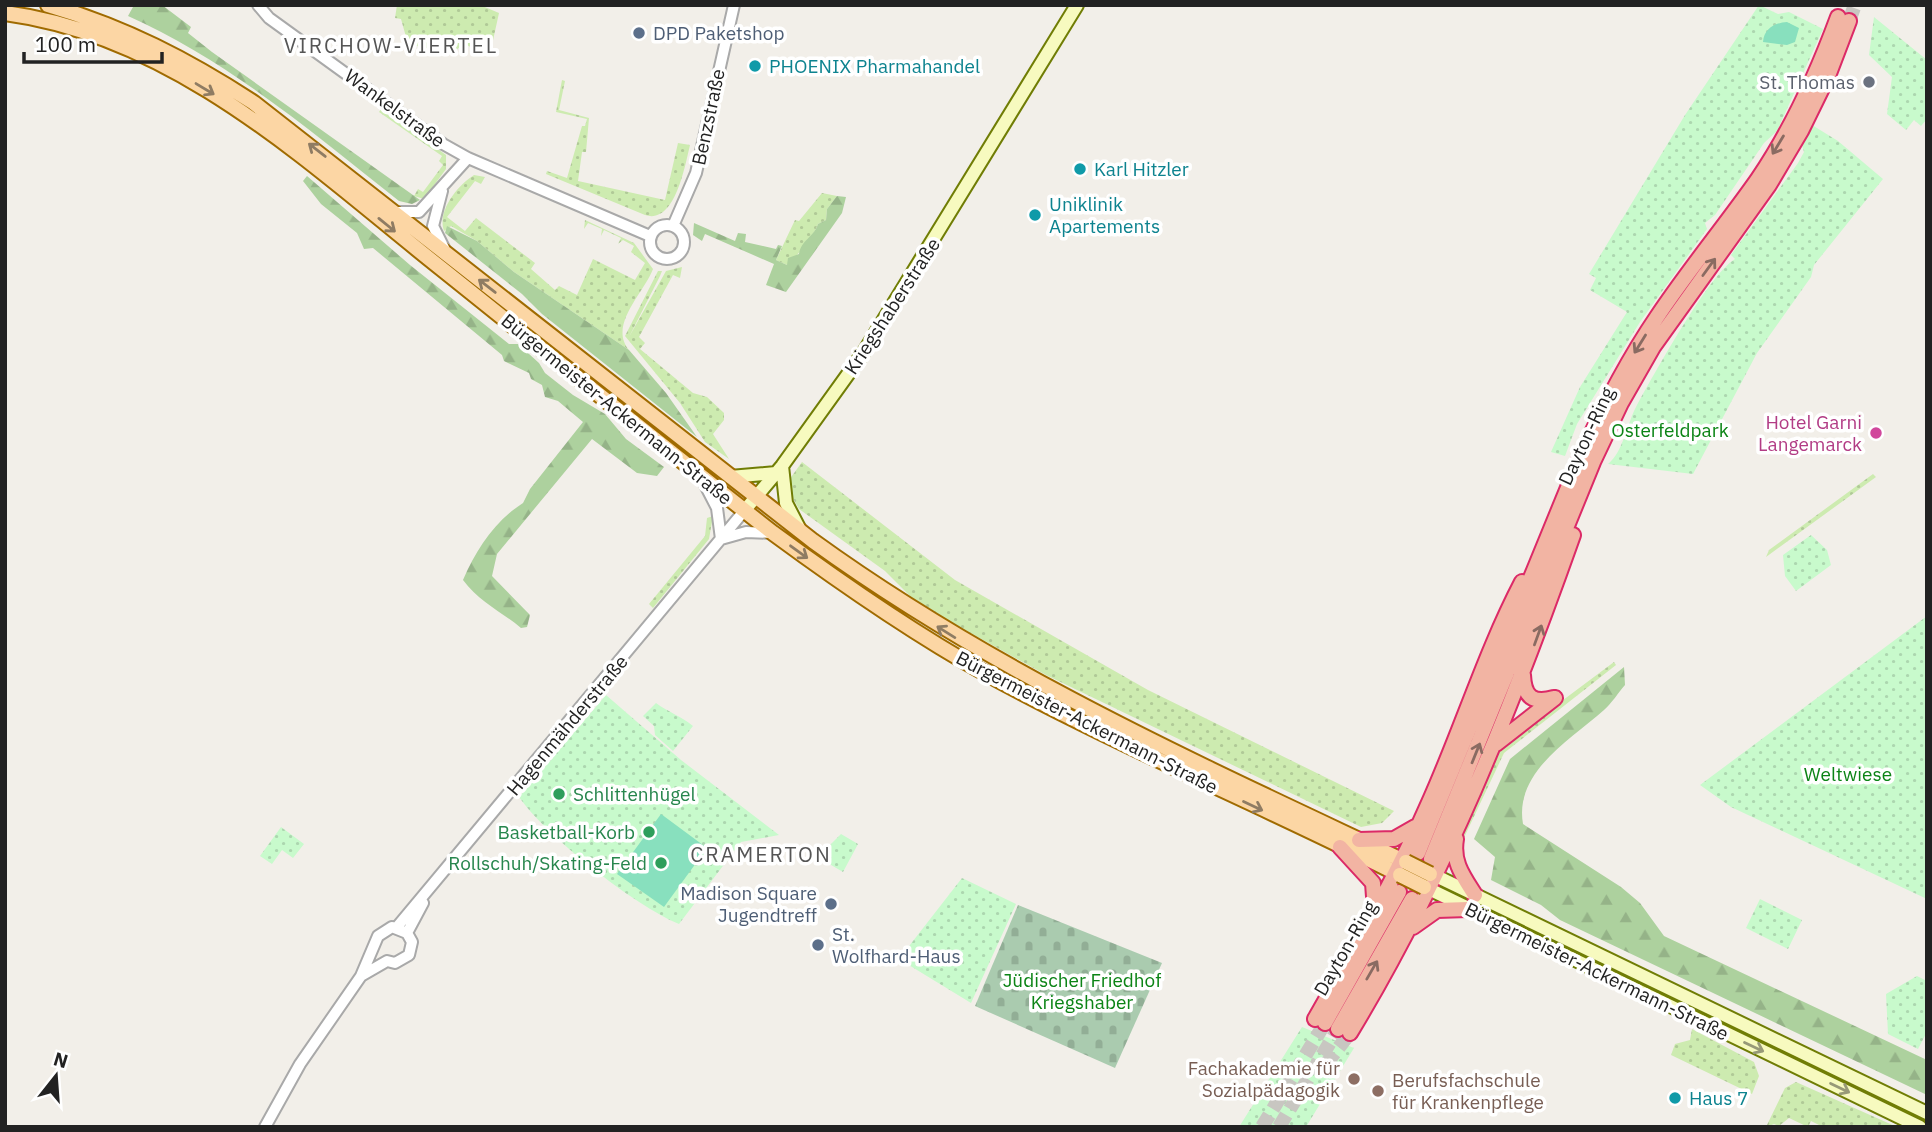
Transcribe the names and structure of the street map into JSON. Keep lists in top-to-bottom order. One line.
{"streets":{"highway":["Dayton-Ring"],"main road":["Kriegshaberstraße","Bürgermeister-Ackermann-Straße"],"street":["Wankelstraße","Benzstraße","Hagenmähderstraße"]},"crossings":[["Kriegshaberstraße","Bürgermeister-Ackermann-Straße"],["Kriegshaberstraße","Hagenmähderstraße"],["Bürgermeister-Ackermann-Straße","Dayton-Ring"]],"districts":["VIRCHOW-VIERTEL","CRAMERTON"],"parks":["Osterfeldpark","Weltwiese","Jüdischer Friedhof Kriegshaber"],"places":["DPD Paketshop","PHOENIX Pharmahandel","St. Thomas","Karl Hitzler","Uniklinik Apartements","Hotel Garni Langemarck","Schlittenhügel","Basketball-Korb","Rollschuh/Skating-Feld","Madison Square Jugendtreff","St. Wolfhard-Haus","Fachakademie für Sozialpädagogik","Berufsfachschule für Krankenpflege","Haus 7"],"scale_bar":"100 m","north":"top"}
